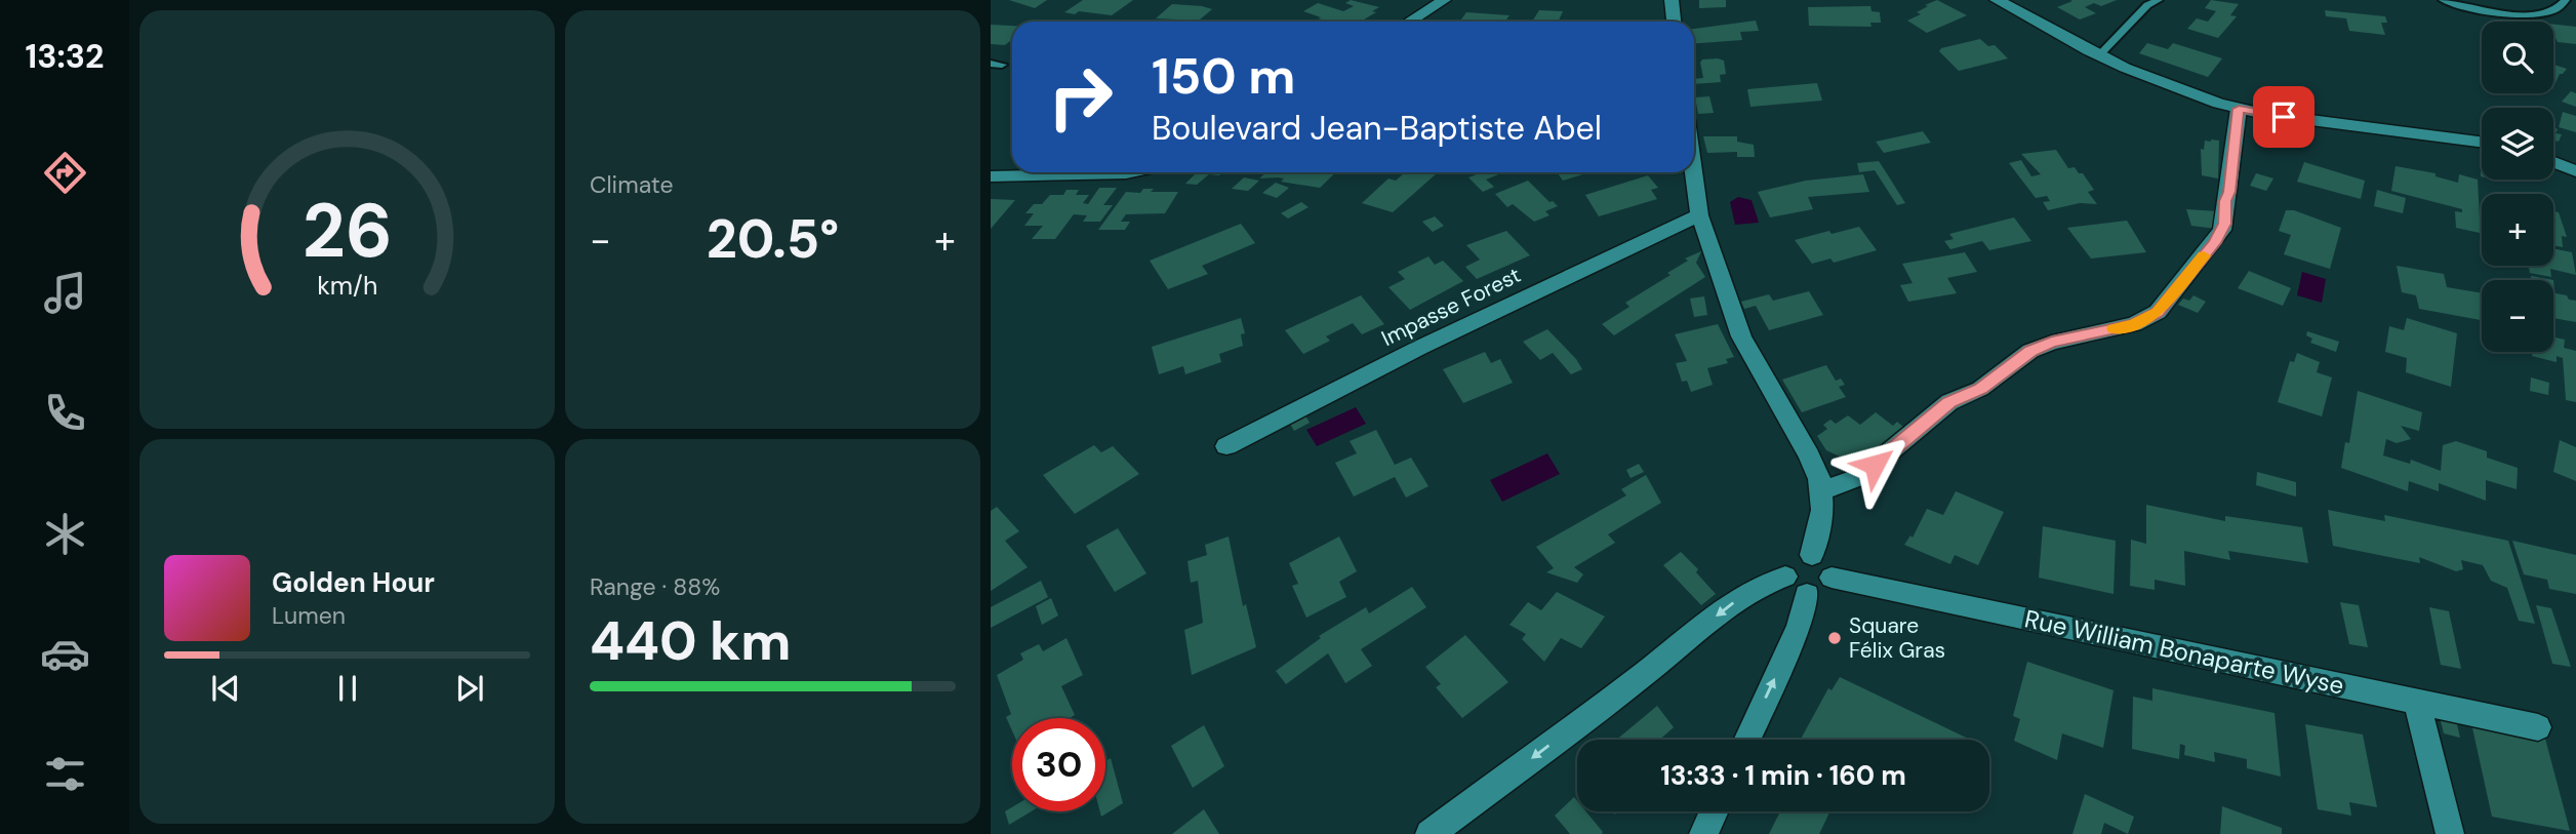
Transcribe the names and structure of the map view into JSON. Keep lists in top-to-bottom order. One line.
{"streets":{"street":["Impasse Forest","Rue William Bonaparte Wyse"]},"places":["Square Félix Gras"],"page":{"tabs":"13:32","tile":["Climate",["Range · 88%","440 km"]],"map_buttons":["+","−"],"turn":["150 m","Boulevard Jean-Baptiste Abel"],"heat":["−","20.5°","+"],"song":["Golden Hour","Lumen"],"limit":"30","trip":"13:33 · 1 min · 160 m","gauge":["26","km/h"]}}
